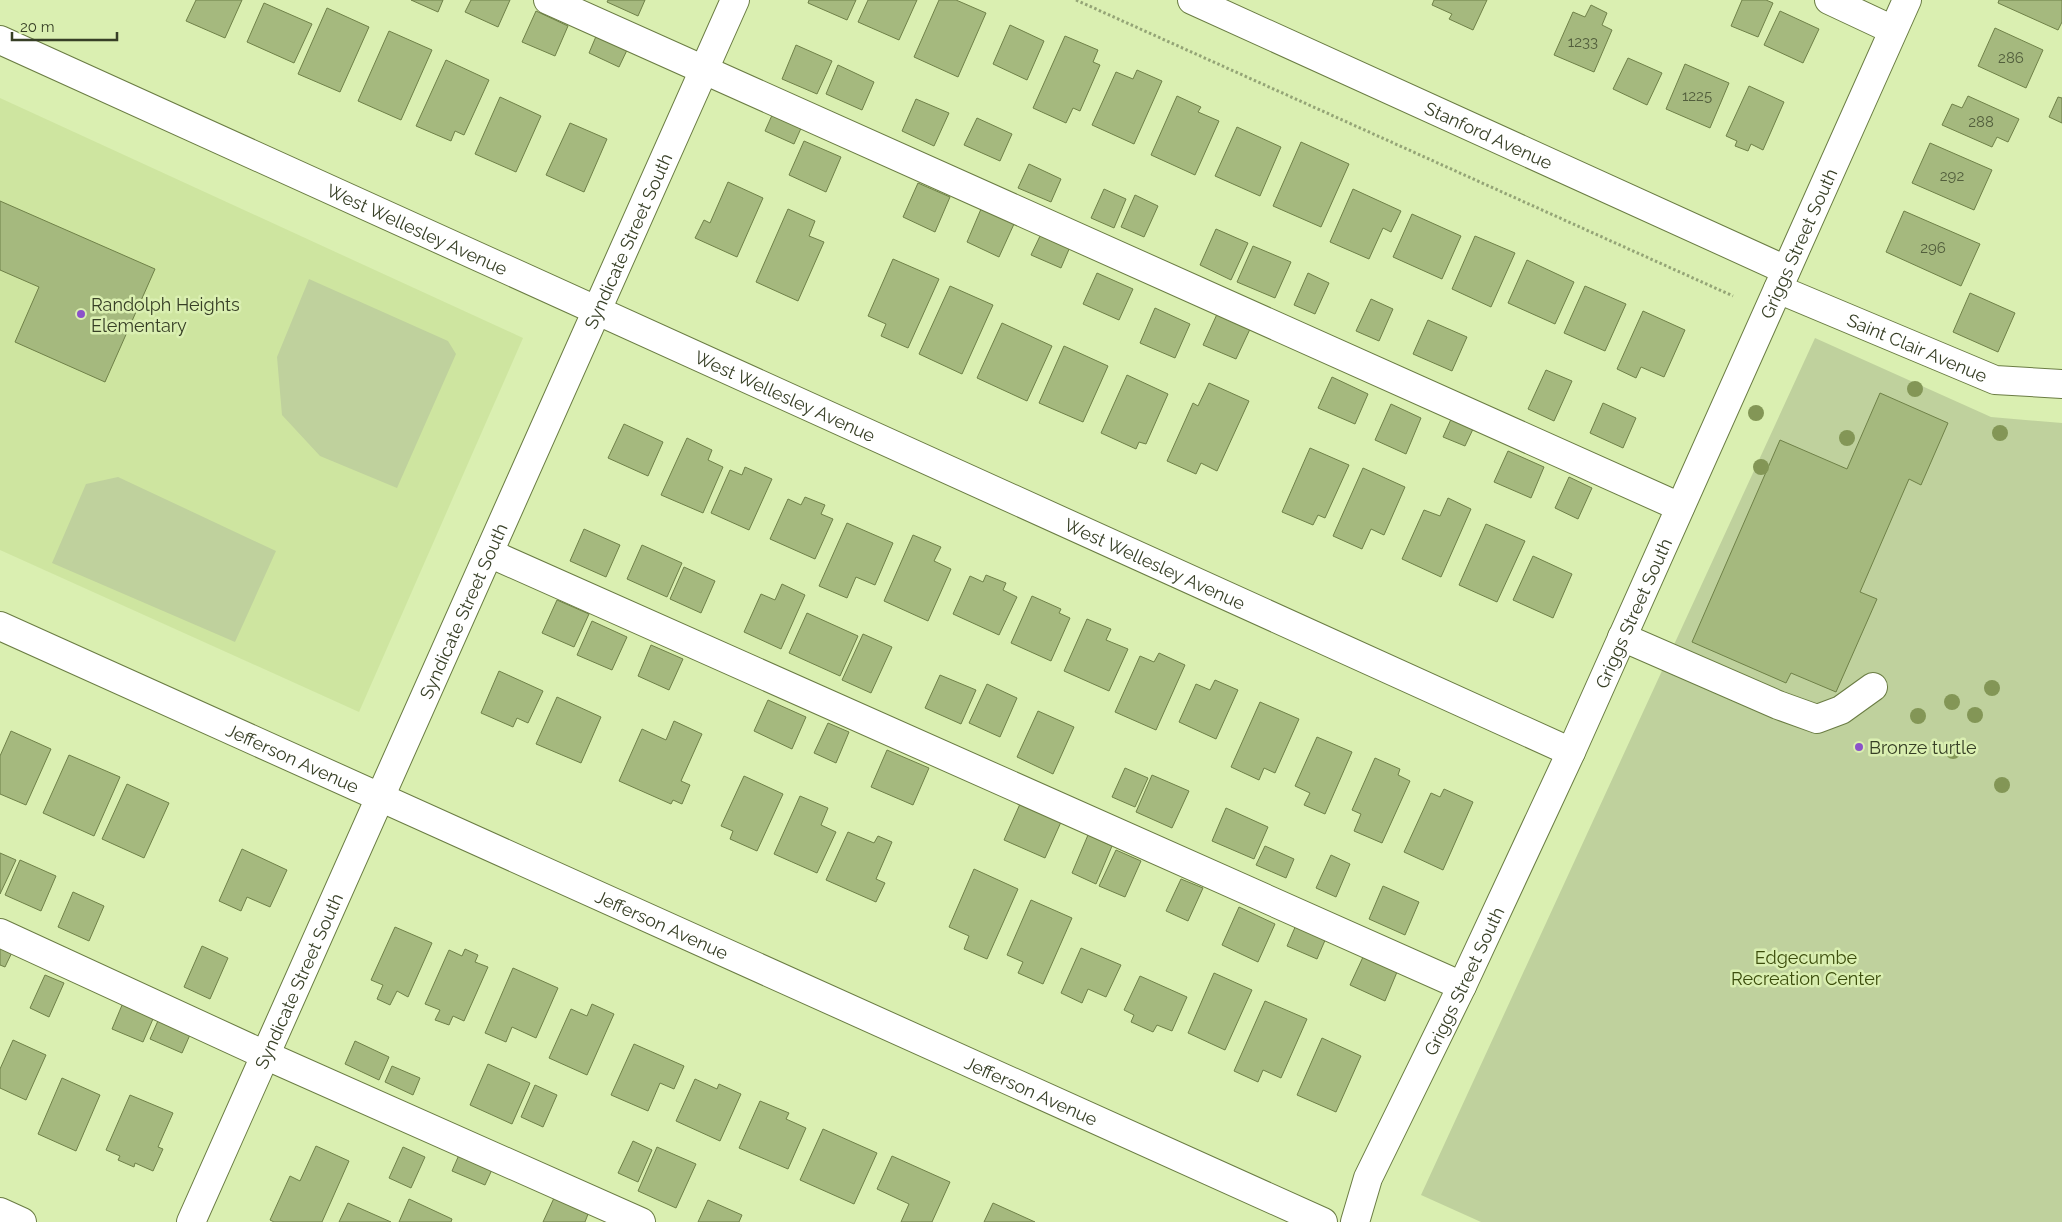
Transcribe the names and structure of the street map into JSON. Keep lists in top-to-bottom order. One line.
{"streets":{"street":["Stanford Avenue","West Wellesley Avenue","Syndicate Street South","Griggs Street South","Saint Clair Avenue","Jefferson Avenue"]},"crossings":[["Stanford Avenue","Griggs Street South"],["Stanford Avenue","Saint Clair Avenue"],["West Wellesley Avenue","Syndicate Street South"],["West Wellesley Avenue","Griggs Street South"],["Syndicate Street South","Jefferson Avenue"],["Griggs Street South","Saint Clair Avenue"]],"parks":["Edgecumbe Recreation Center"],"places":["Randolph Heights Elementary","Bronze turtle"],"house_numbers":["1233","286","1225","288","292","296"],"scale_bar":"20 m"}
